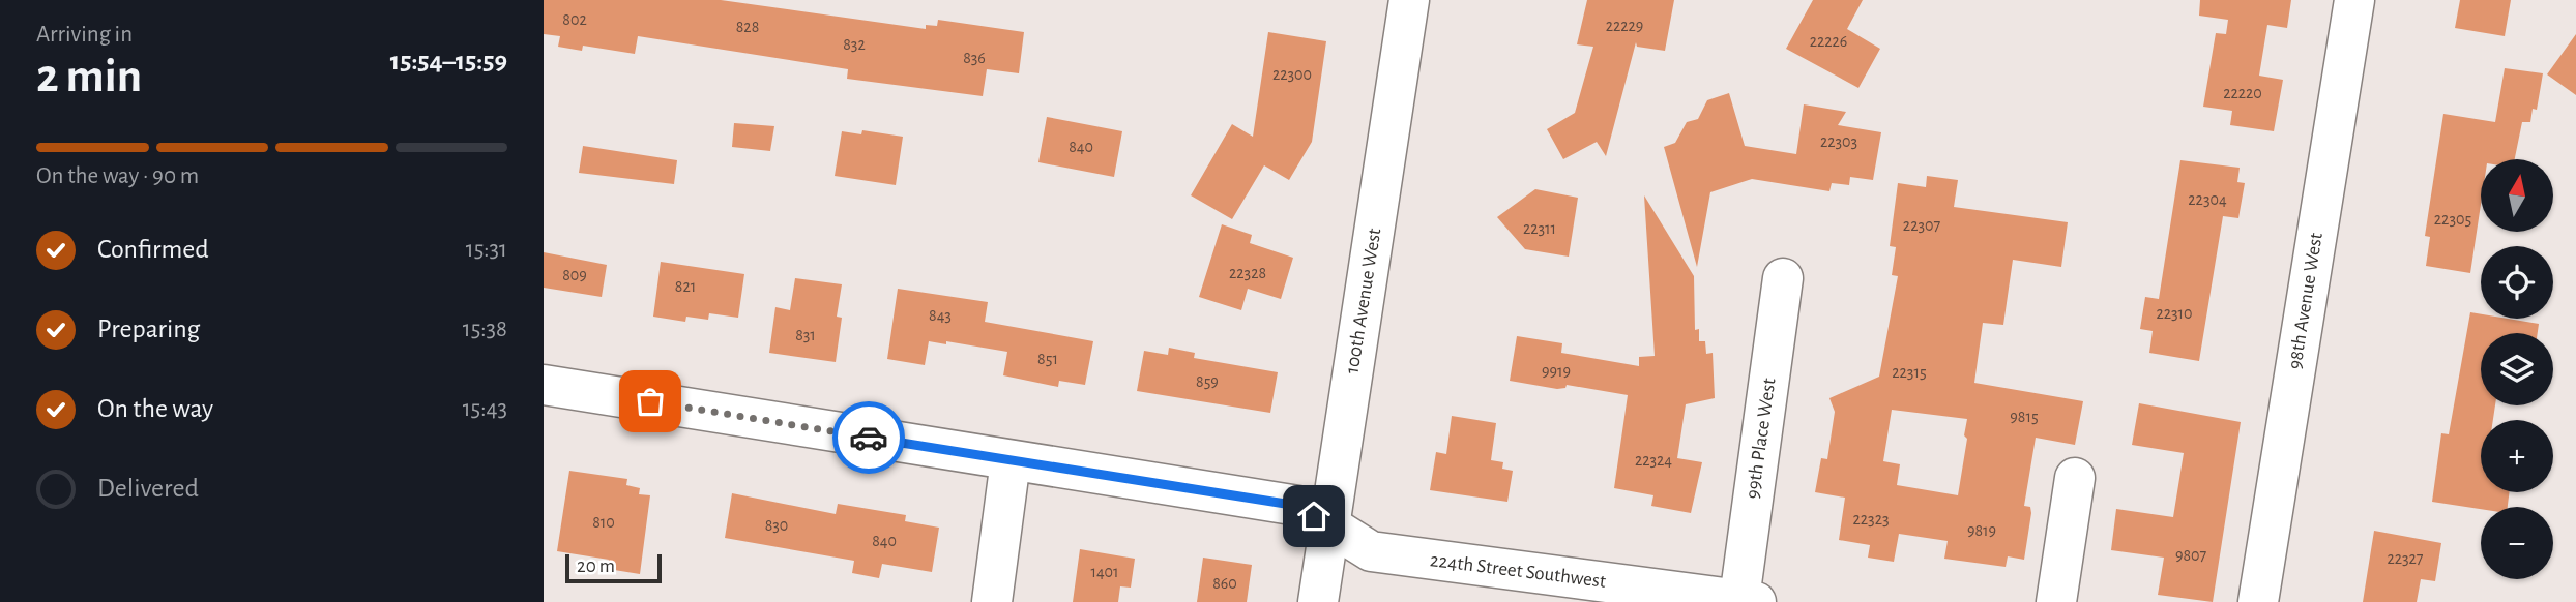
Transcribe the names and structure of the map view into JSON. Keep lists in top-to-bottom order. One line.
{"streets":{"street":["100th Avenue West","98th Avenue West","99th Place West","224th Street Southwest"]},"crossings":[["100th Avenue West","224th Street Southwest"],["99th Place West","224th Street Southwest"]],"house_numbers":["802","22229","828","22226","832","836","22300","22220","22303","840","22304","22305","22307","22311","22328","809","821","22310","843","831","851","9919","22315","859","9815","22324","22323","810","830","9819","840","9807","22327","1401","860"],"scale_bar":"20 m","north":"top","page":{"heading":["2 min","Arriving in","15:54–15:59"],"bar":"On the way · 90 m","map_buttons":["+","−"],"list":[["Confirmed","15:31"],["Preparing","15:38"],["On the way","15:43"],"Delivered"],"scale":"20 m"}}
